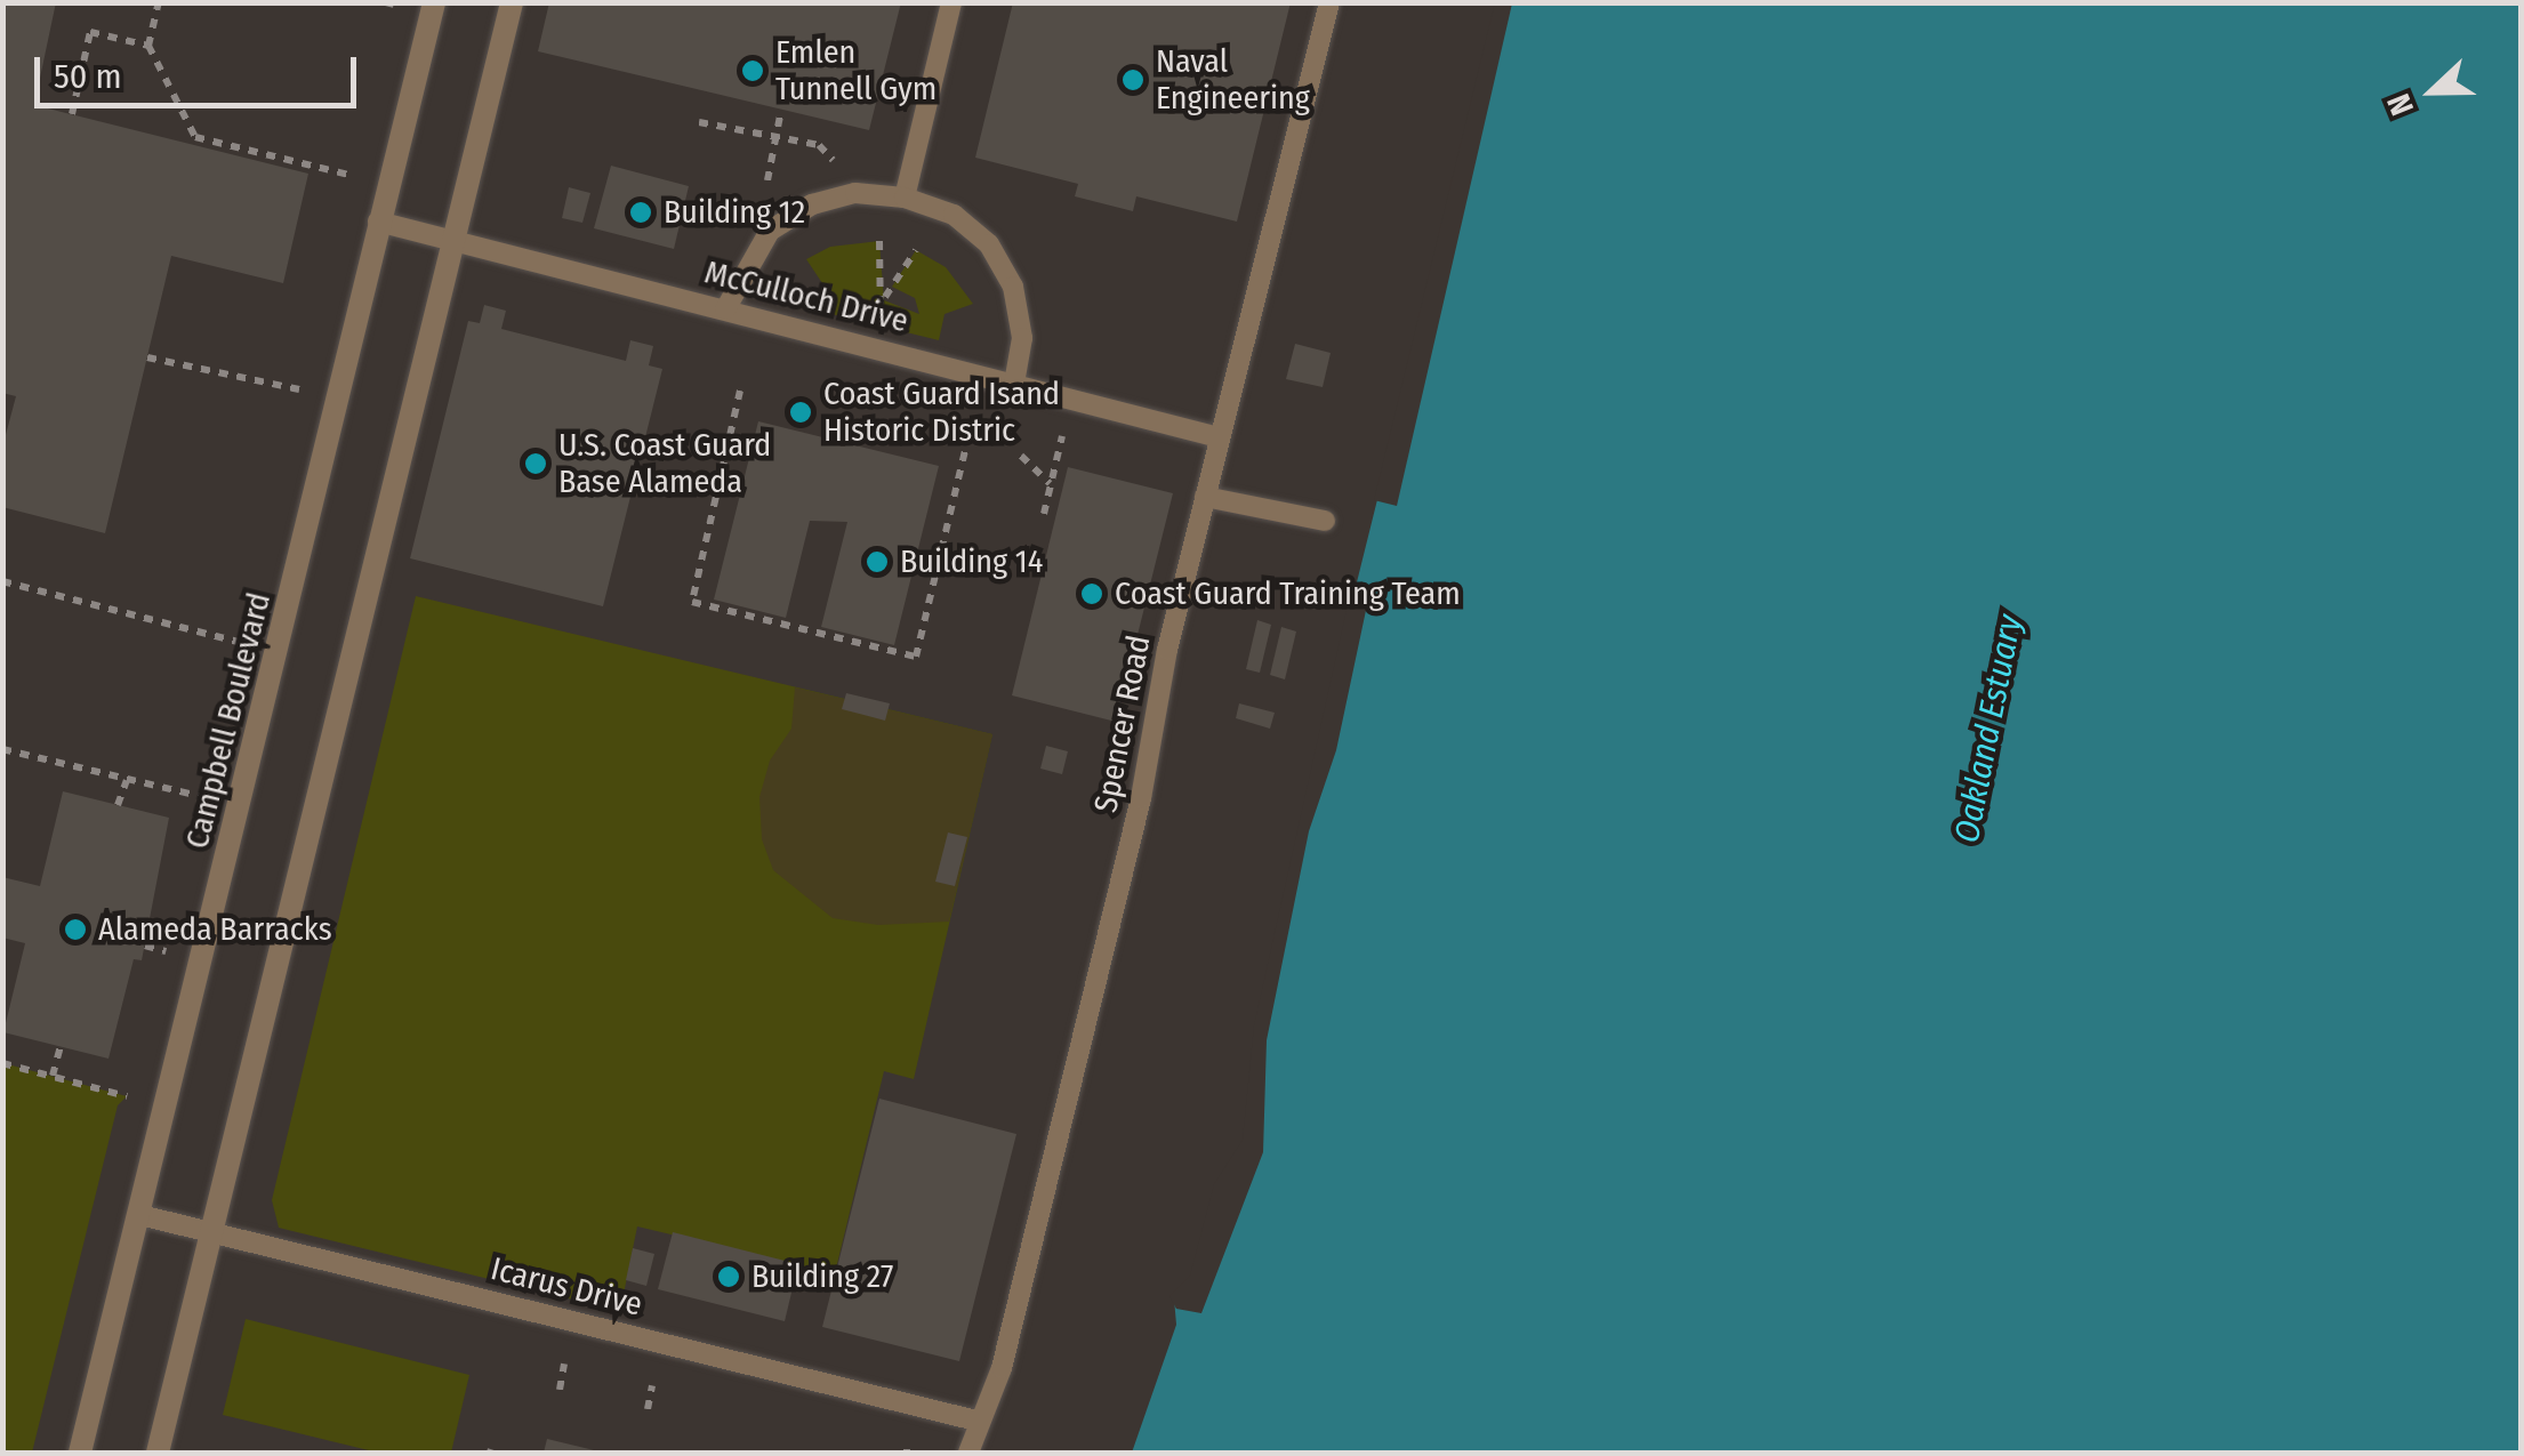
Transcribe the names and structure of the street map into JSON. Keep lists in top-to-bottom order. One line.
{"streets":{"street":["Campbell Boulevard"],"lane":["McCulloch Drive","Spencer Road","Icarus Drive"]},"crossings":[["McCulloch Drive","Campbell Boulevard"],["McCulloch Drive","Spencer Road"],["Campbell Boulevard","Icarus Drive"],["Spencer Road","Icarus Drive"]],"water":["Oakland Estuary"],"places":["Emlen Tunnell Gym","Naval Engineering","Building 12","Coast Guard Isand Historic Distric","U.S. Coast Guard Base Alameda","Building 14","Coast Guard Training Team","Alameda Barracks","Building 27"],"scale_bar":"50 m","north":"left"}
